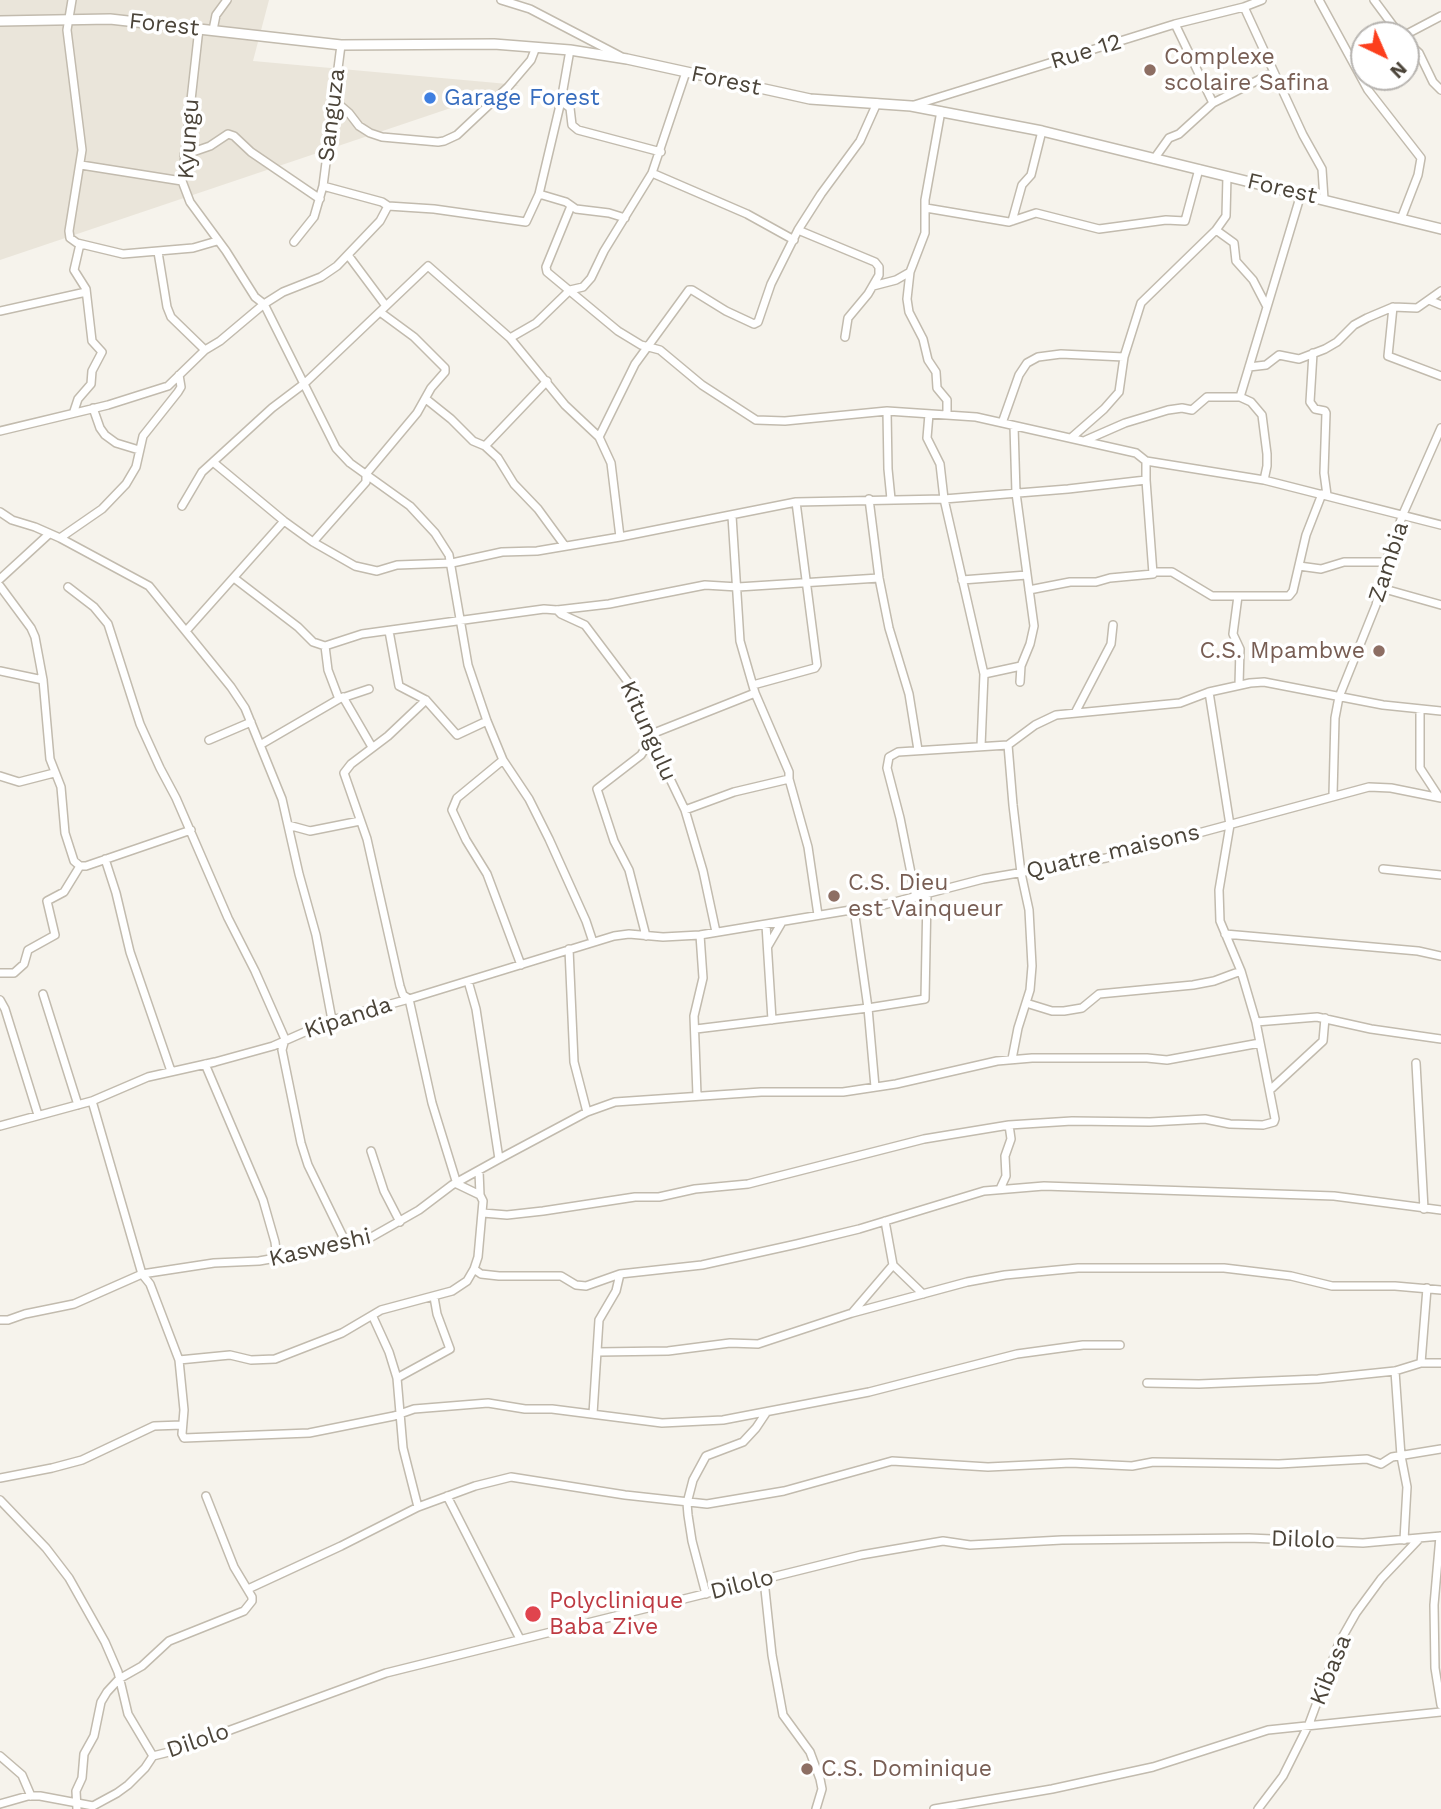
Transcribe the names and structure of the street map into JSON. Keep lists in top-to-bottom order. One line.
{"streets":{"street":["Forest","Rue 12","Sanguza","Kyungu","Zambia","Kitungulu","Quatre maisons","Kipanda","Kasweshi","Dilolo","Kibasa"]},"crossings":[["Forest","Rue 12"],["Forest","Sanguza"],["Forest","Kyungu"],["Zambia","Quatre maisons"],["Kitungulu","Quatre maisons"],["Quatre maisons","Kipanda"],["Dilolo","Kibasa"]],"places":["Complexe scolaire Safina","Garage Forest","C.S. Mpambwe","C.S. Dieu est Vainqueur","Polyclinique Baba Zive","C.S. Dominique"],"north":"bottom right"}
